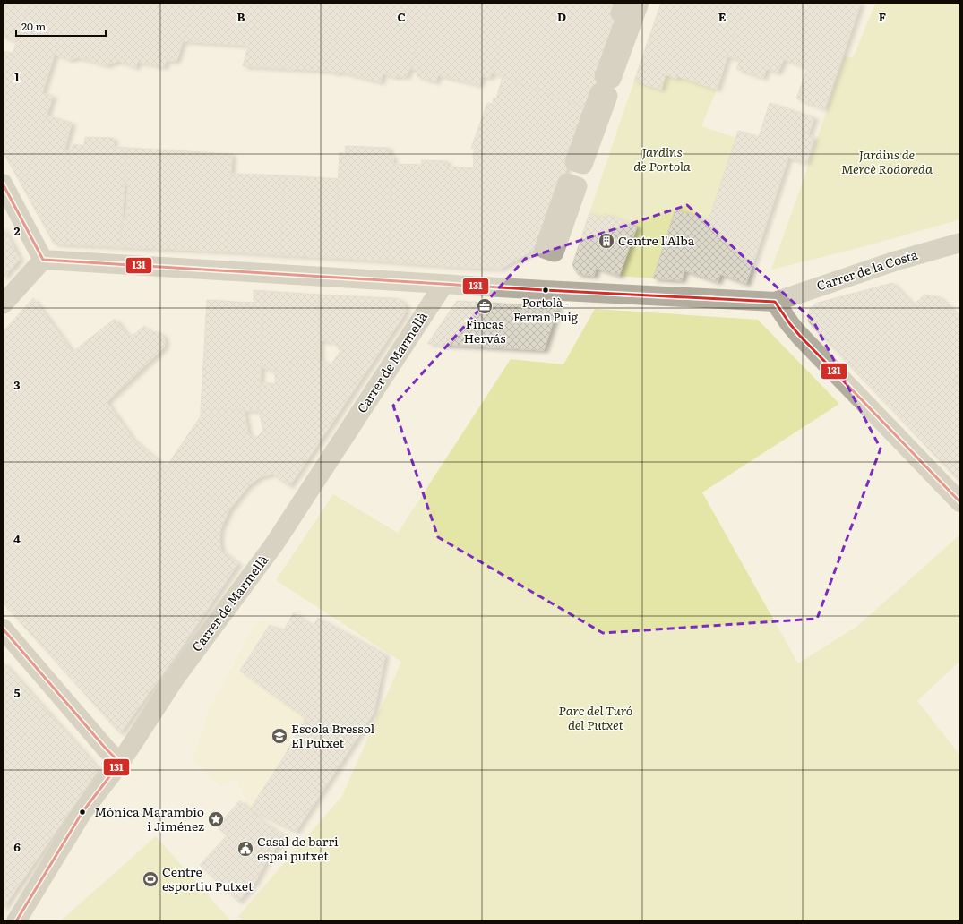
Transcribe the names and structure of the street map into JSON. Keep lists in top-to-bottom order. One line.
{"streets":{"street":["Carrer de la Costa","Carrer de Marmellà"]},"parks":["Jardins de Portola","Jardins de Mercè Rodoreda","Parc del Turó del Putxet"],"places":{"building":["Centre l'Alba"],"other":["Portolà - Ferran Puig"],"office":["Fincas Hervás"],"school or university":["Escola Bressol El Putxet"],"place":["Mònica Marambio i Jiménez"],"public building":["Casal de barri espai putxet"],"sports":["Centre esportiu Putxet"]},"lines":["transit line 131"],"scale_bar":"20 m","grid":{"columns":["B","C","D","E","F"],"rows":["1","2","3","4","5","6"]}}
